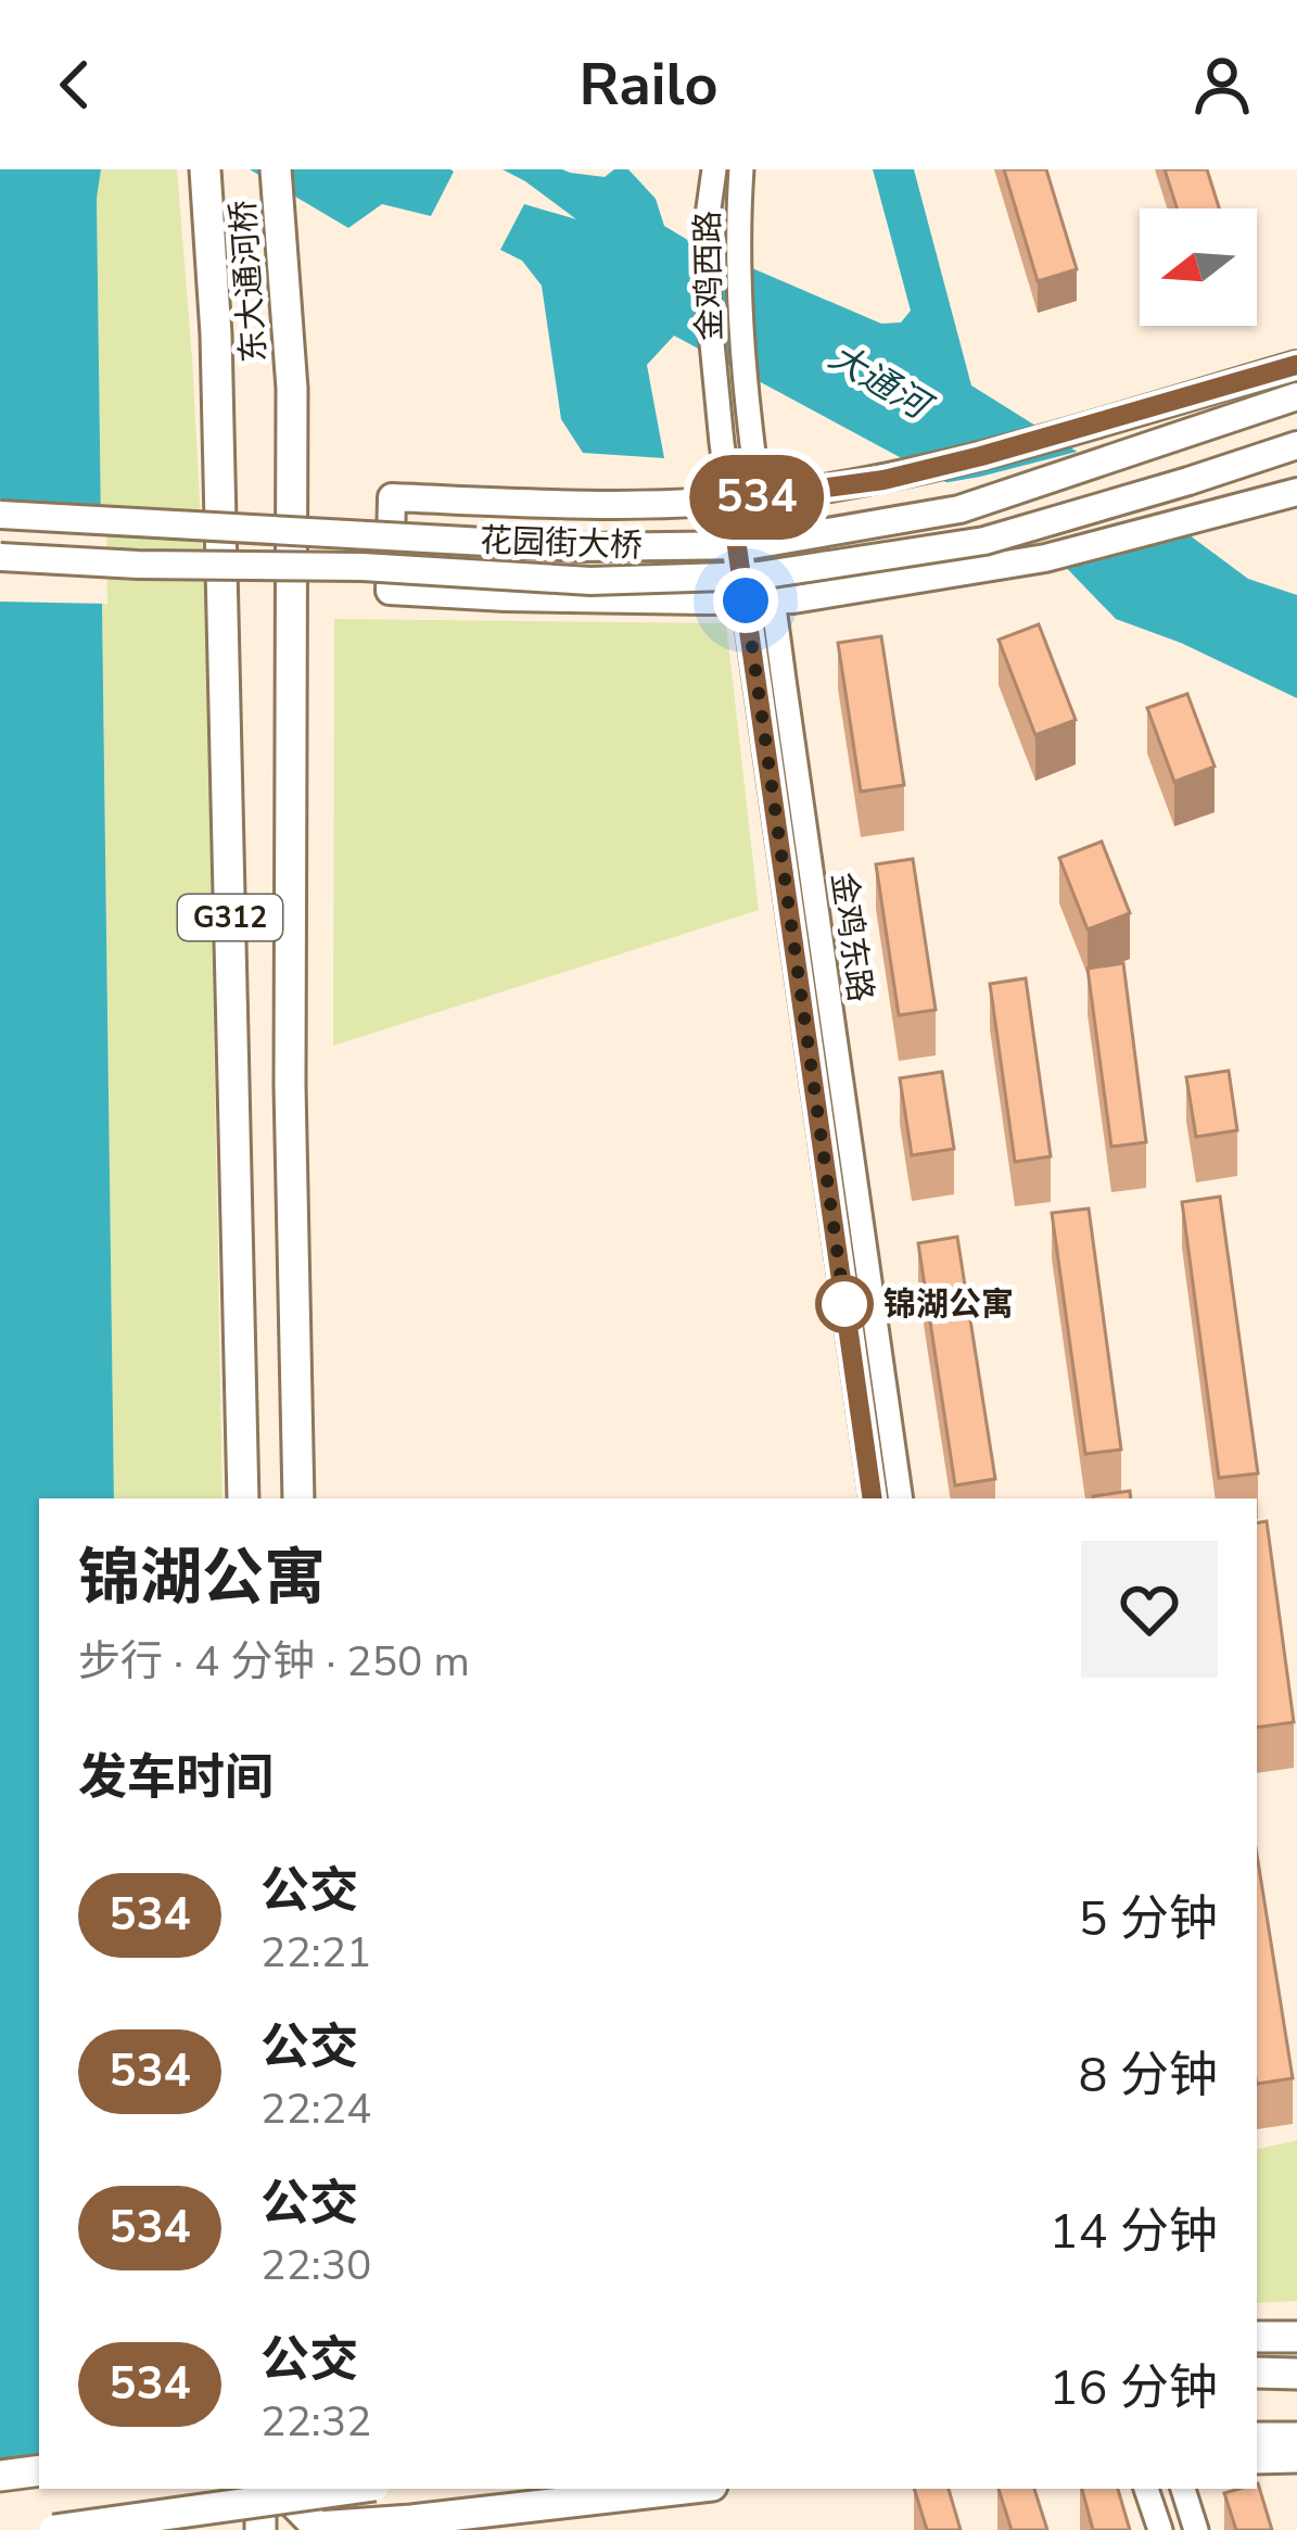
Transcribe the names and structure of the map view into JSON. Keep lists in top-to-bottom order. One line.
{"streets":{"main road":["东大通河桥","花园街大桥","G312"],"street":["金鸡西路","金鸡东路"]},"crossings":[["金鸡西路","金鸡东路"]],"water":["大通河"],"places":["锦湖公寓"],"lines":["bus line 534"],"north":"left","page":{"header":"Railo","on_map":"534","heading":[["锦湖公寓","步行 · 4 分钟 · 250 m"],"发车时间"],"list":[{"mark":"534","name":"公交","note":"22:21","value":"5 分钟"},{"mark":"534","name":"公交","note":"22:24","value":"8 分钟"},{"mark":"534","name":"公交","note":"22:30","value":"14 分钟"},{"mark":"534","name":"公交","note":"22:32","value":"16 分钟"}]}}
